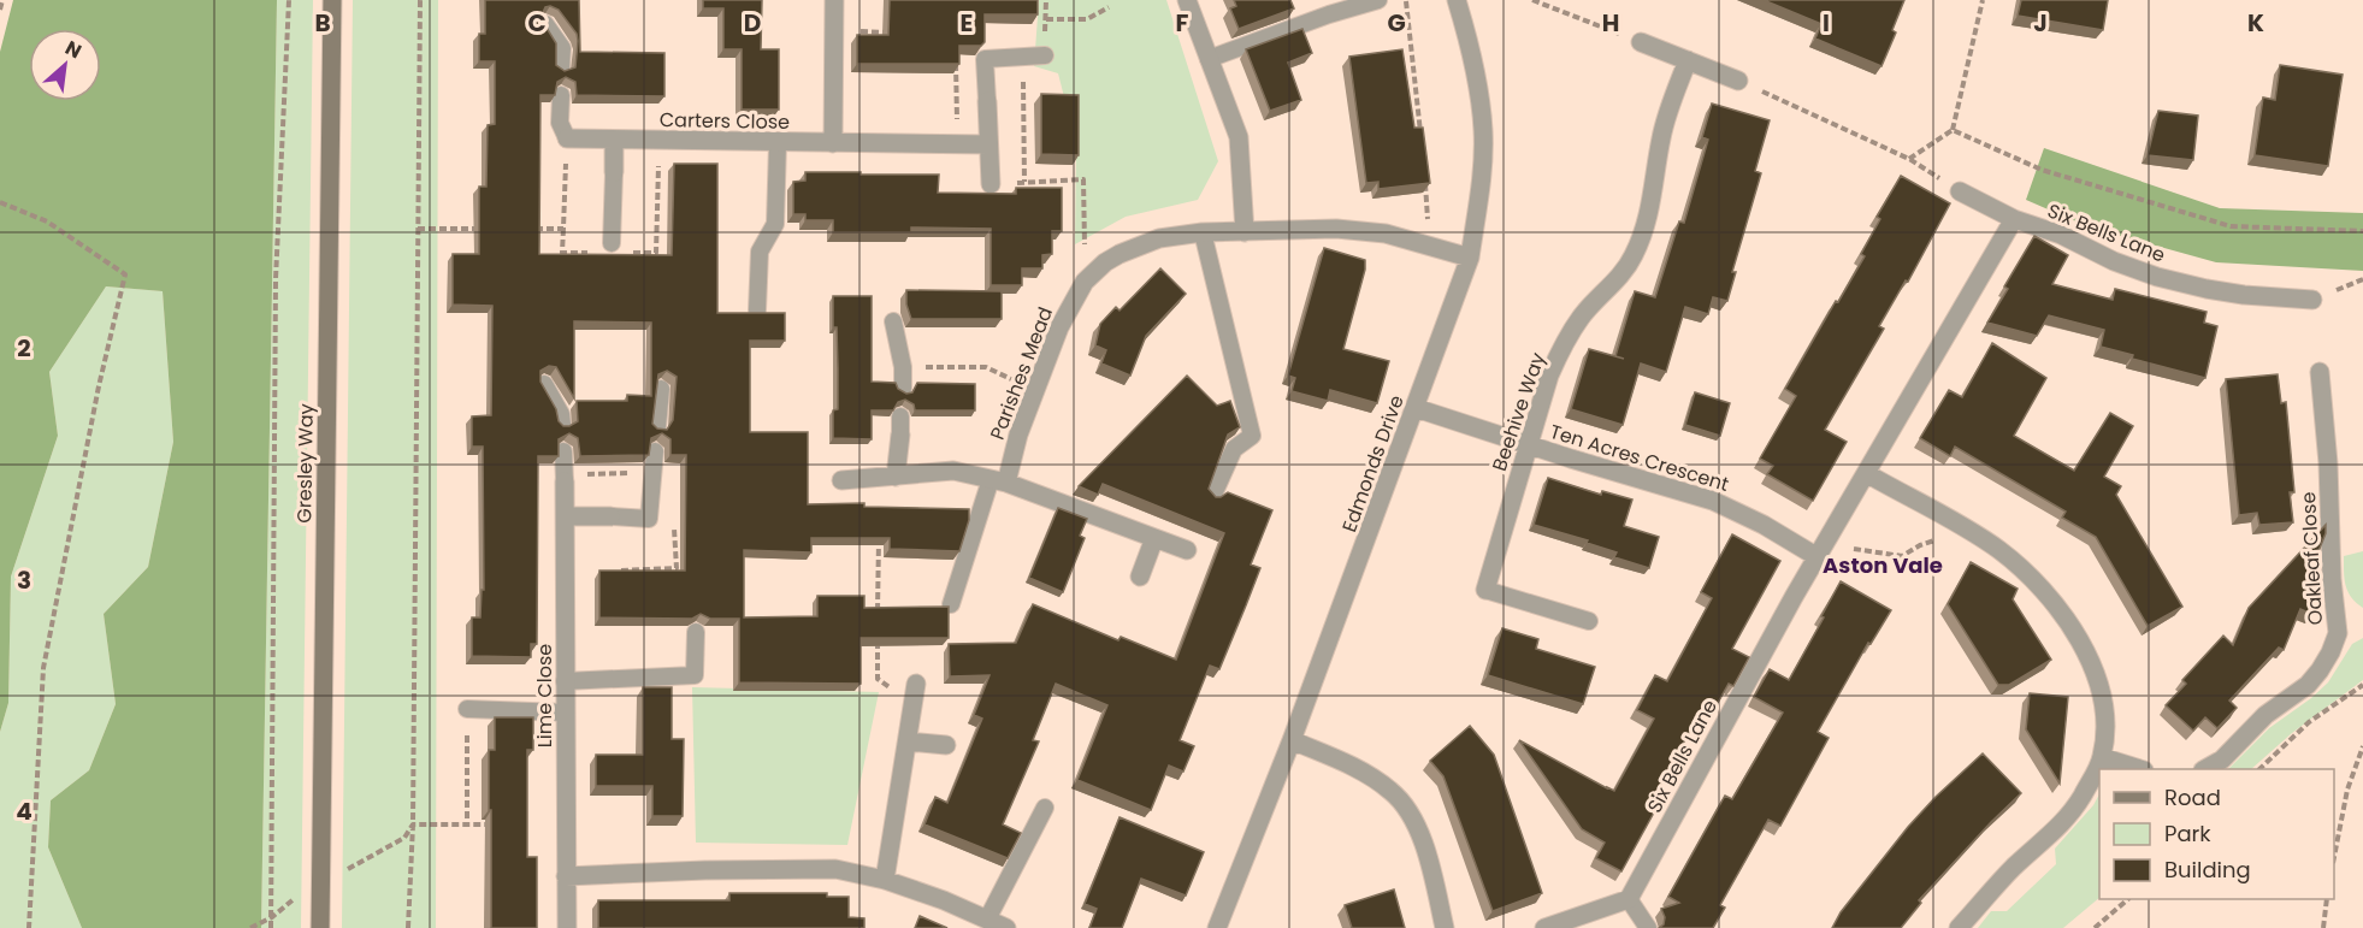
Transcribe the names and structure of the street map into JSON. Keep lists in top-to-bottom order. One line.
{"streets":{"street":["Carters Close","Six Bells Lane","Parishes Mead","Beehive Way","Ten Acres Crescent","Gresley Way","Edmonds Drive","Oakleaf Close","Lime Close"]},"crossings":[["Six Bells Lane","Ten Acres Crescent"],["Parishes Mead","Edmonds Drive"],["Beehive Way","Ten Acres Crescent"],["Ten Acres Crescent","Edmonds Drive"]],"districts":["Aston Vale"],"legend":["Road","Park","Building"],"north":"top right","grid":{"columns":["B","C","D","E","F","G","H","I","J","K"],"rows":["2","3","4"]}}
